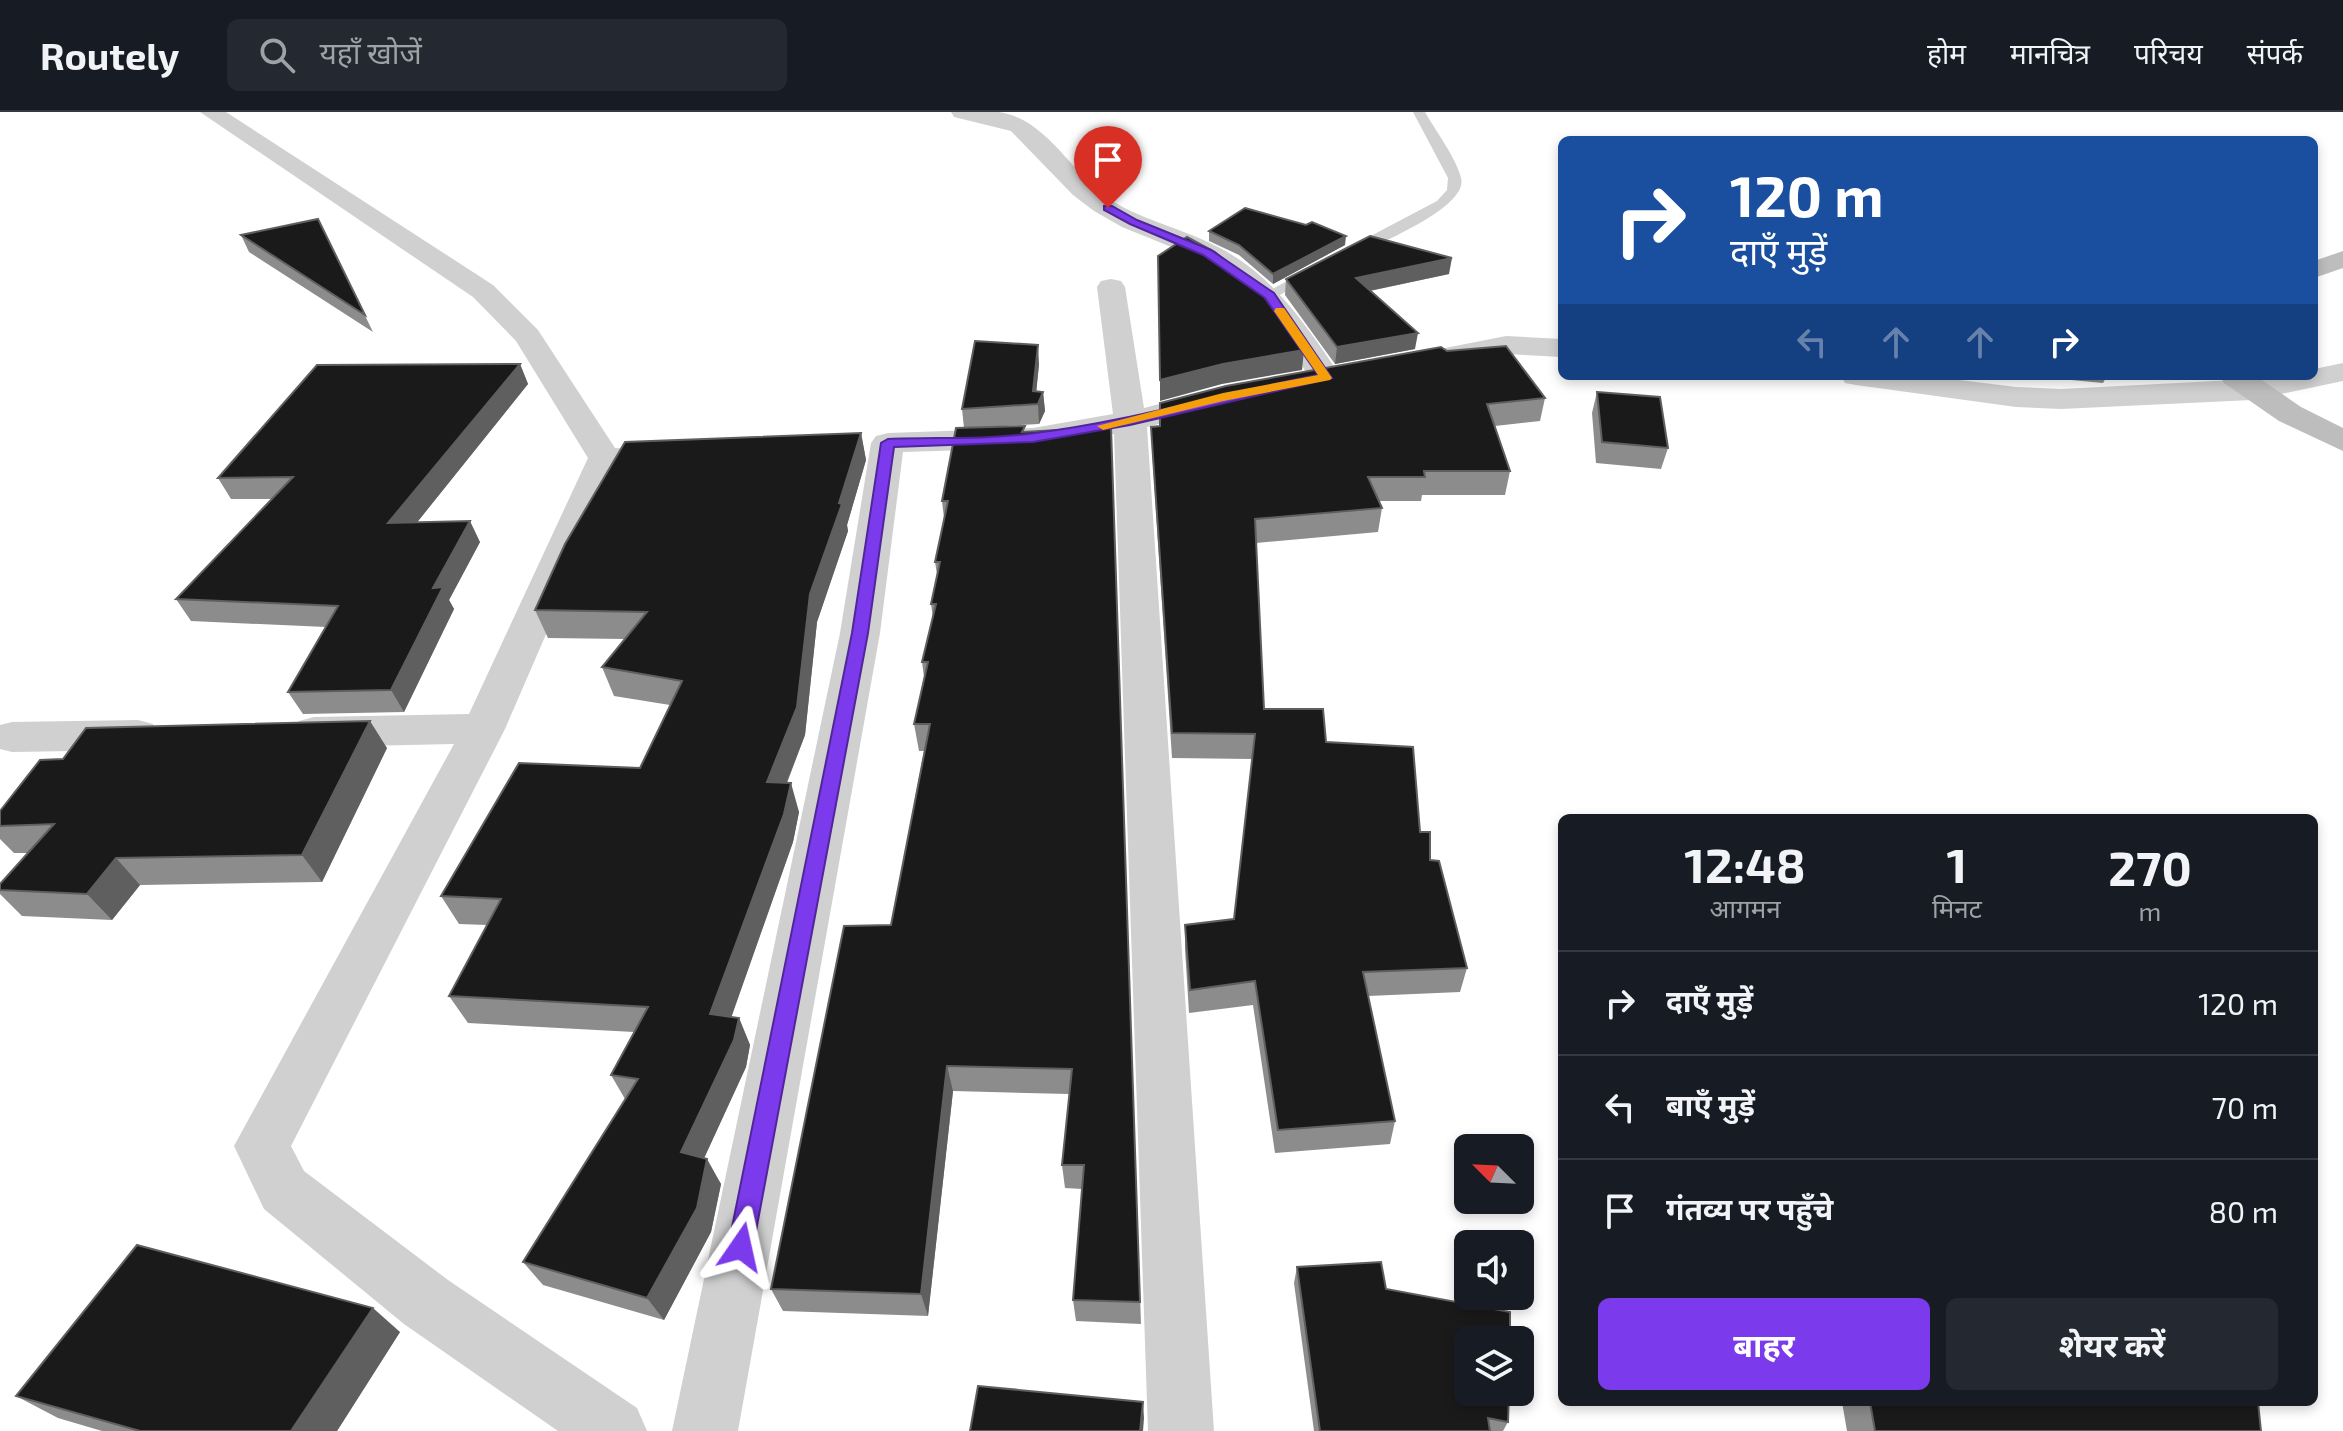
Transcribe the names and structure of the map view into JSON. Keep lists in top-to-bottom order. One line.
{"north":"top left","page":{"header":"Routely","search":"यहाँ खोजें","nav":["होम","मानचित्र","परिचय","संपर्क"],"turn":["120 m","दाएँ मुड़ें"],"eta":["12:48","आगमन","1","मिनट","270","m"],"list":[{"name":"दाएँ मुड़ें","value":"120 m"},{"name":"बाएँ मुड़ें","value":"70 m"},{"name":"गंतव्य पर पहुँचे","value":"80 m"}],"buttons":["बाहर","शेयर करें"]}}
